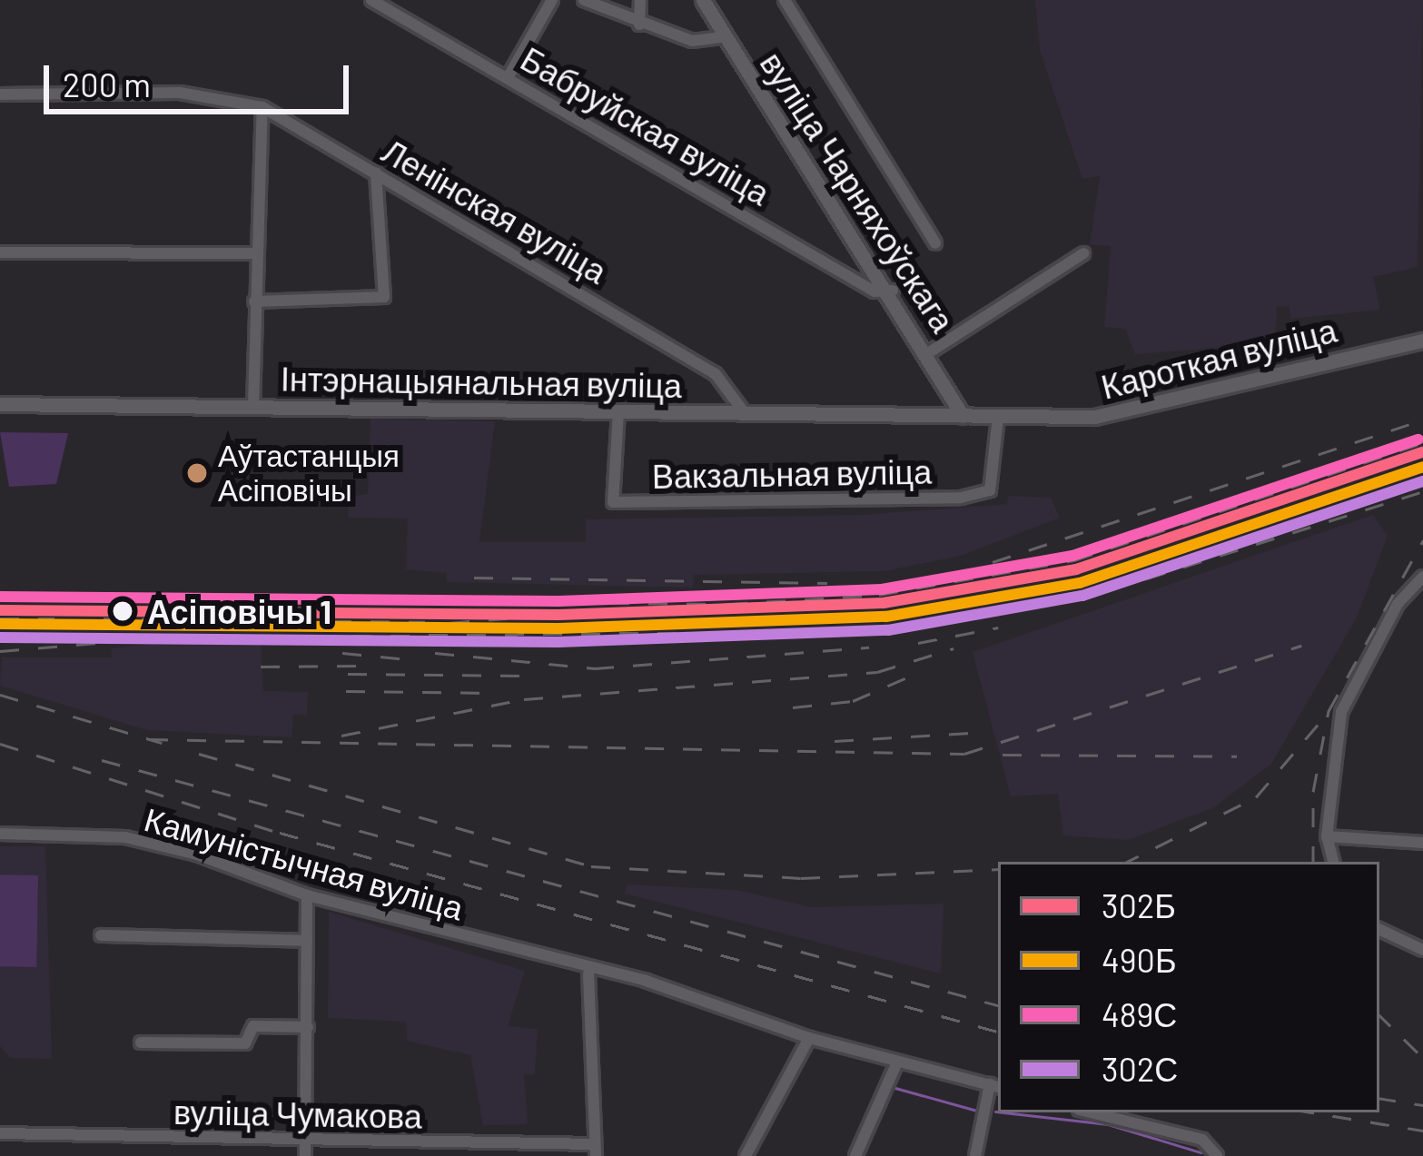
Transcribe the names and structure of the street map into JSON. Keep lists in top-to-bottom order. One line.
{"streets":{"street":["Бабруйская вуліца","вуліца Чарняхоўскага","Ленінская вуліца","Кароткая вуліца","Інтэрнацыянальная вуліца","Вакзальная вуліца","Камуністычная вуліца","вуліца Чумакова"]},"crossings":[["Бабруйская вуліца","вуліца Чарняхоўскага"],["вуліца Чарняхоўскага","Кароткая вуліца"],["вуліца Чарняхоўскага","Інтэрнацыянальная вуліца"],["Ленінская вуліца","Інтэрнацыянальная вуліца"],["Кароткая вуліца","Інтэрнацыянальная вуліца"],["Кароткая вуліца","Вакзальная вуліца"],["Інтэрнацыянальная вуліца","Вакзальная вуліца"]],"places":["Аўтастанцыя Асіповічы","Асіповічы 1"],"lines":["transit line 489С","transit line 302Б","transit line 490Б","transit line 302С"],"legend":["302Б","490Б","489С","302С"],"scale_bar":"200 m"}
